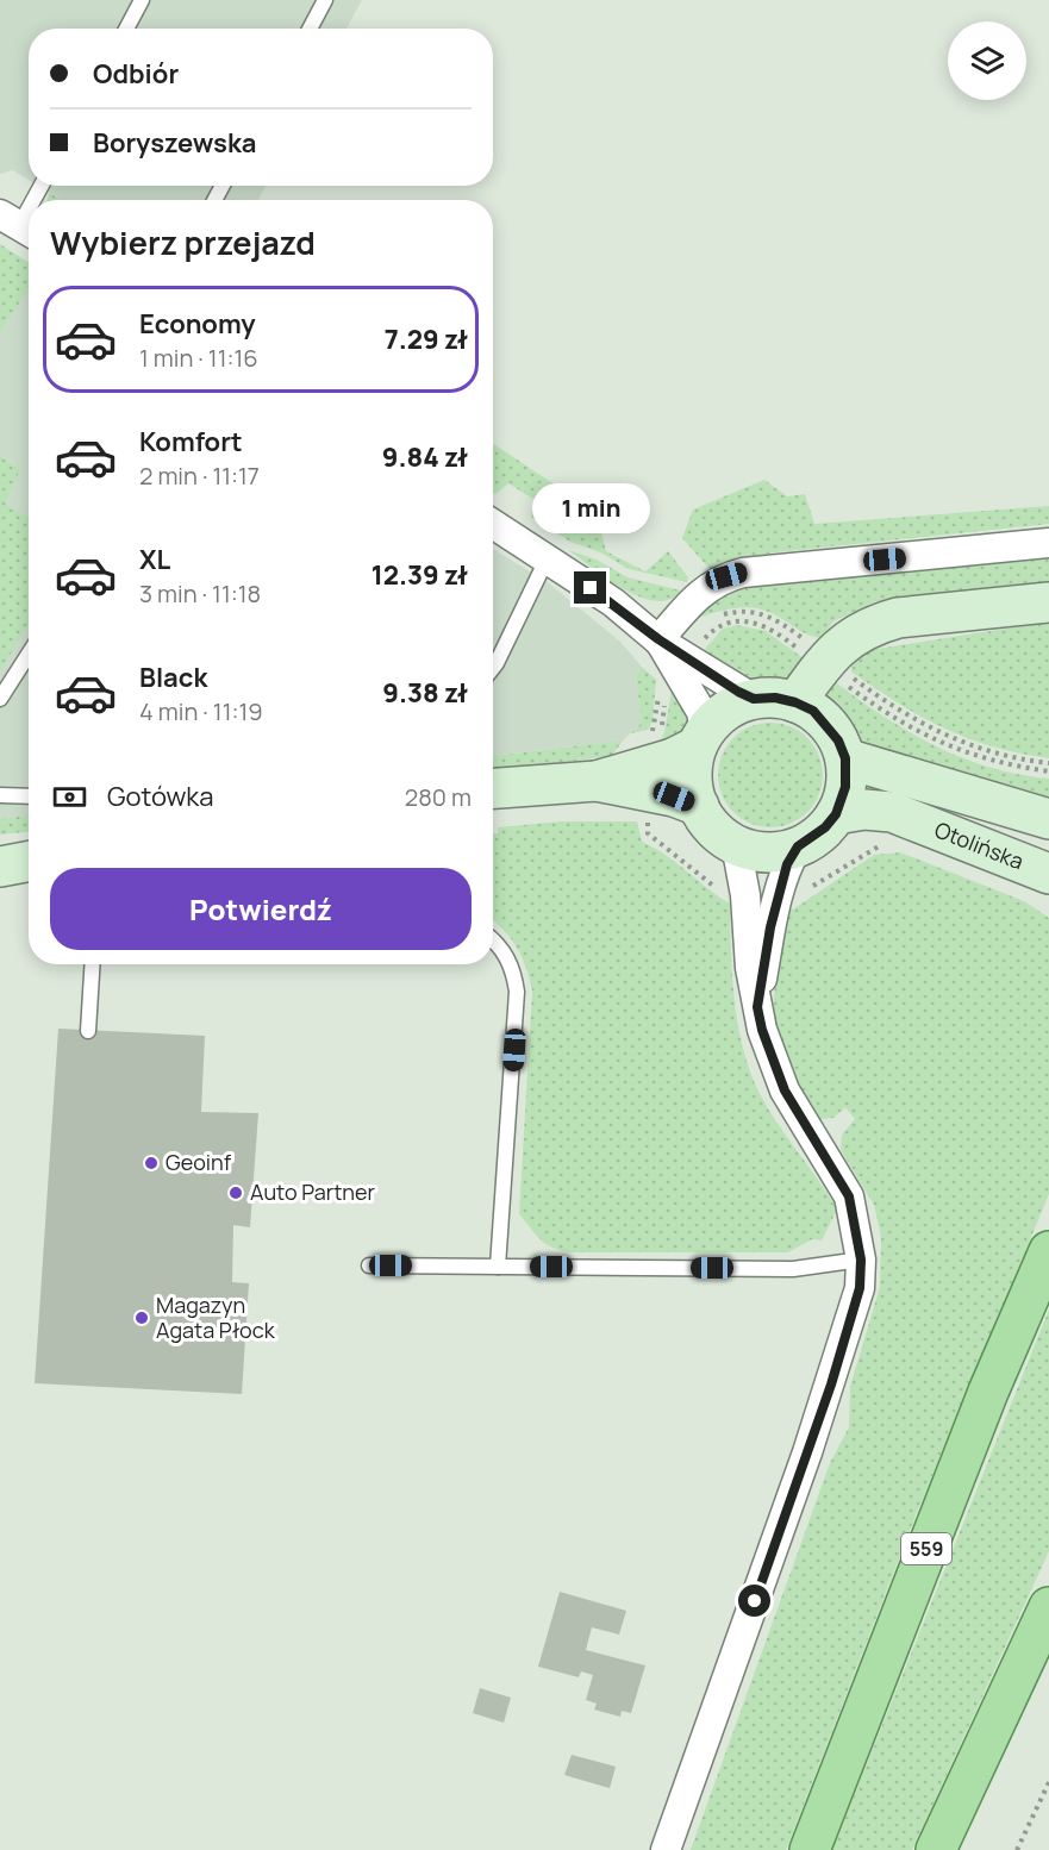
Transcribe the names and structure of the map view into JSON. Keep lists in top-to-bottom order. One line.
{"streets":{"main road":["Otolińska","559"]},"places":["Geoinf","Auto Partner","Magazyn Agata Płock"],"page":{"banner":["Odbiór","Boryszewska"],"heading":"Wybierz przejazd","list":[{"name":"Economy","note":"1 min · 11:16","value":"7.29 zł"},{"name":"Komfort","note":"2 min · 11:17","value":"9.84 zł"},{"name":"XL","note":"3 min · 11:18","value":"12.39 zł"},{"name":"Black","note":"4 min · 11:19","value":"9.38 zł"}],"bubble":"1 min","pay":["Gotówka","280 m"],"buttons":"Potwierdź"}}
